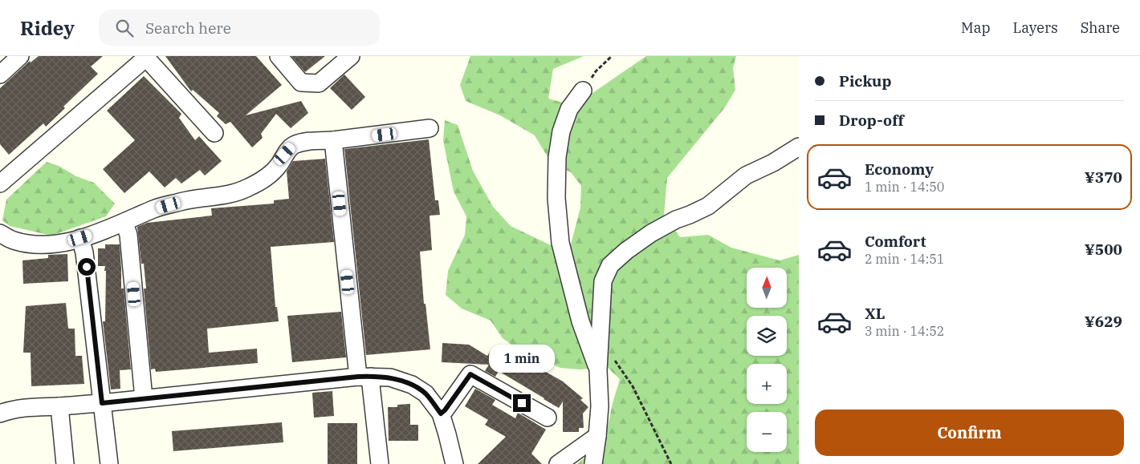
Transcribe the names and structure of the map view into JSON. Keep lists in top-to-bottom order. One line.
{"north":"top","page":{"header":"Ridey","search":"Search here","nav":["Map","Layers","Share"],"banner":["Pickup","Drop-off"],"list":[{"name":"Economy","note":"1 min · 14:50","value":"¥370"},{"name":"Comfort","note":"2 min · 14:51","value":"¥500"},{"name":"XL","note":"3 min · 14:52","value":"¥629"}],"map_buttons":["+","−"],"bubble":"1 min","buttons":"Confirm"}}
